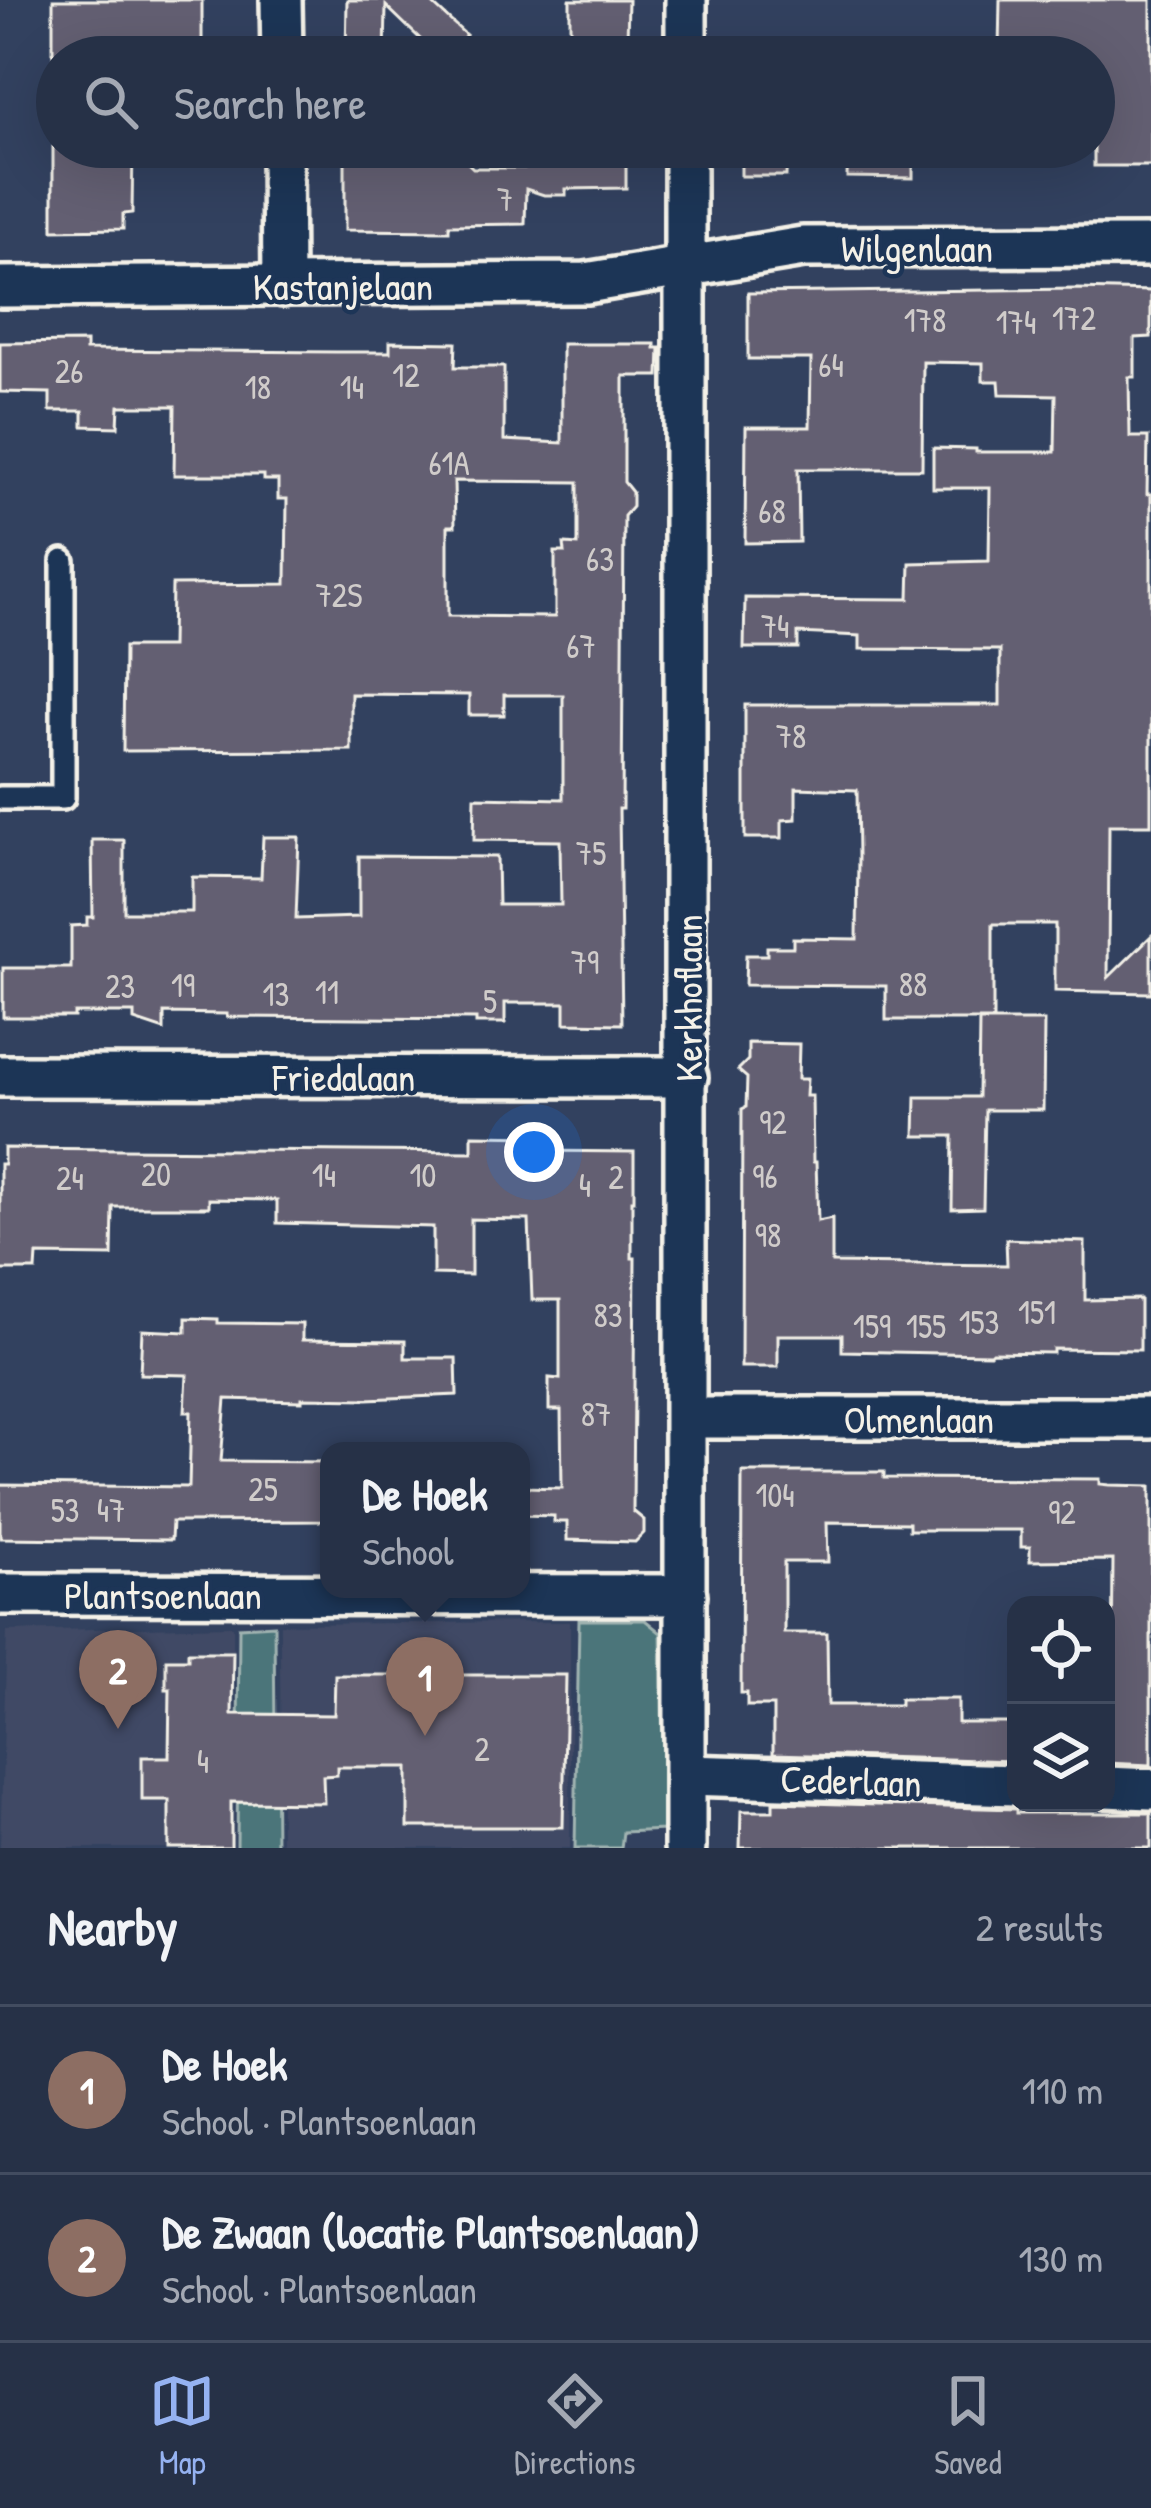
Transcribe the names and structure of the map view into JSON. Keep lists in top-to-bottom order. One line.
{"streets":{"street":["Wilgenlaan","Kastanjelaan","Kerkhoflaan","Friedalaan","Olmenlaan","Plantsoenlaan","Cederlaan"]},"crossings":[["Wilgenlaan","Kastanjelaan"],["Wilgenlaan","Kerkhoflaan"],["Kastanjelaan","Kerkhoflaan"],["Kerkhoflaan","Friedalaan"],["Kerkhoflaan","Olmenlaan"],["Kerkhoflaan","Plantsoenlaan"],["Kerkhoflaan","Cederlaan"]],"house_numbers":["7","172","178","174","64","26","12","18","14","61A","68","63","72S","74","67","78","75","79","88","19","23","11","13","5","92","20","14","10","96","2","24","4","98","151","83","153","159","155","87","25","104","53","47","92","2","4"],"page":{"search":"Search here","popup":["De Hoek","School"],"pins":["2","1"],"heading":["Nearby","2 results"],"list":[{"mark":"1","name":"De Hoek","note":"School · Plantsoenlaan","value":"110 m"},{"mark":"2","name":"De Zwaan (locatie Plantsoenlaan)","note":"School · Plantsoenlaan","value":"130 m"}],"nav":["Map","Directions","Saved"]}}
